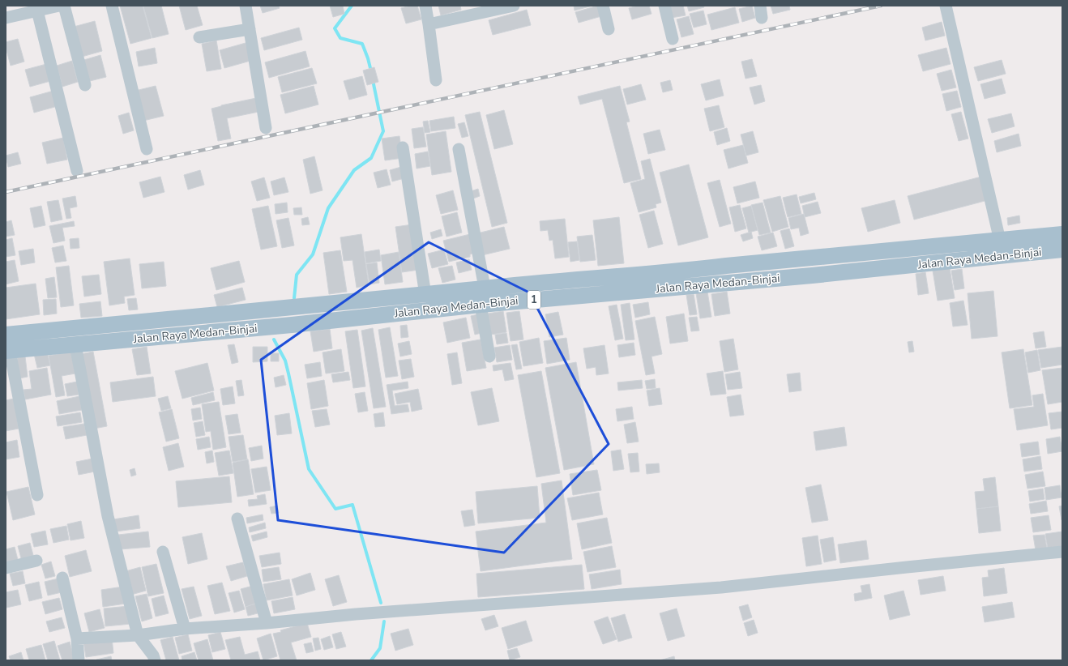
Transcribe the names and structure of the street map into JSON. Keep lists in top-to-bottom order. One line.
{"streets":{"main road":["Jalan Raya Medan-Binjai","1"]}}
